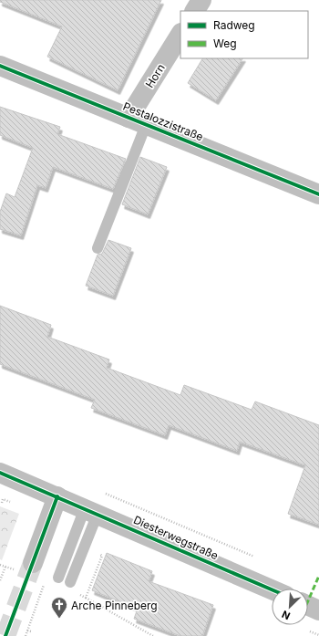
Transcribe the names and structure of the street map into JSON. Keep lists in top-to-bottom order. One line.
{"streets":{"street":["Horn","Pestalozzistraße","Diesterwegstraße"]},"crossings":[["Horn","Pestalozzistraße"]],"places":{"church":["Arche Pinneberg"]},"legend":["Radweg","Weg"],"north":"bottom left"}
